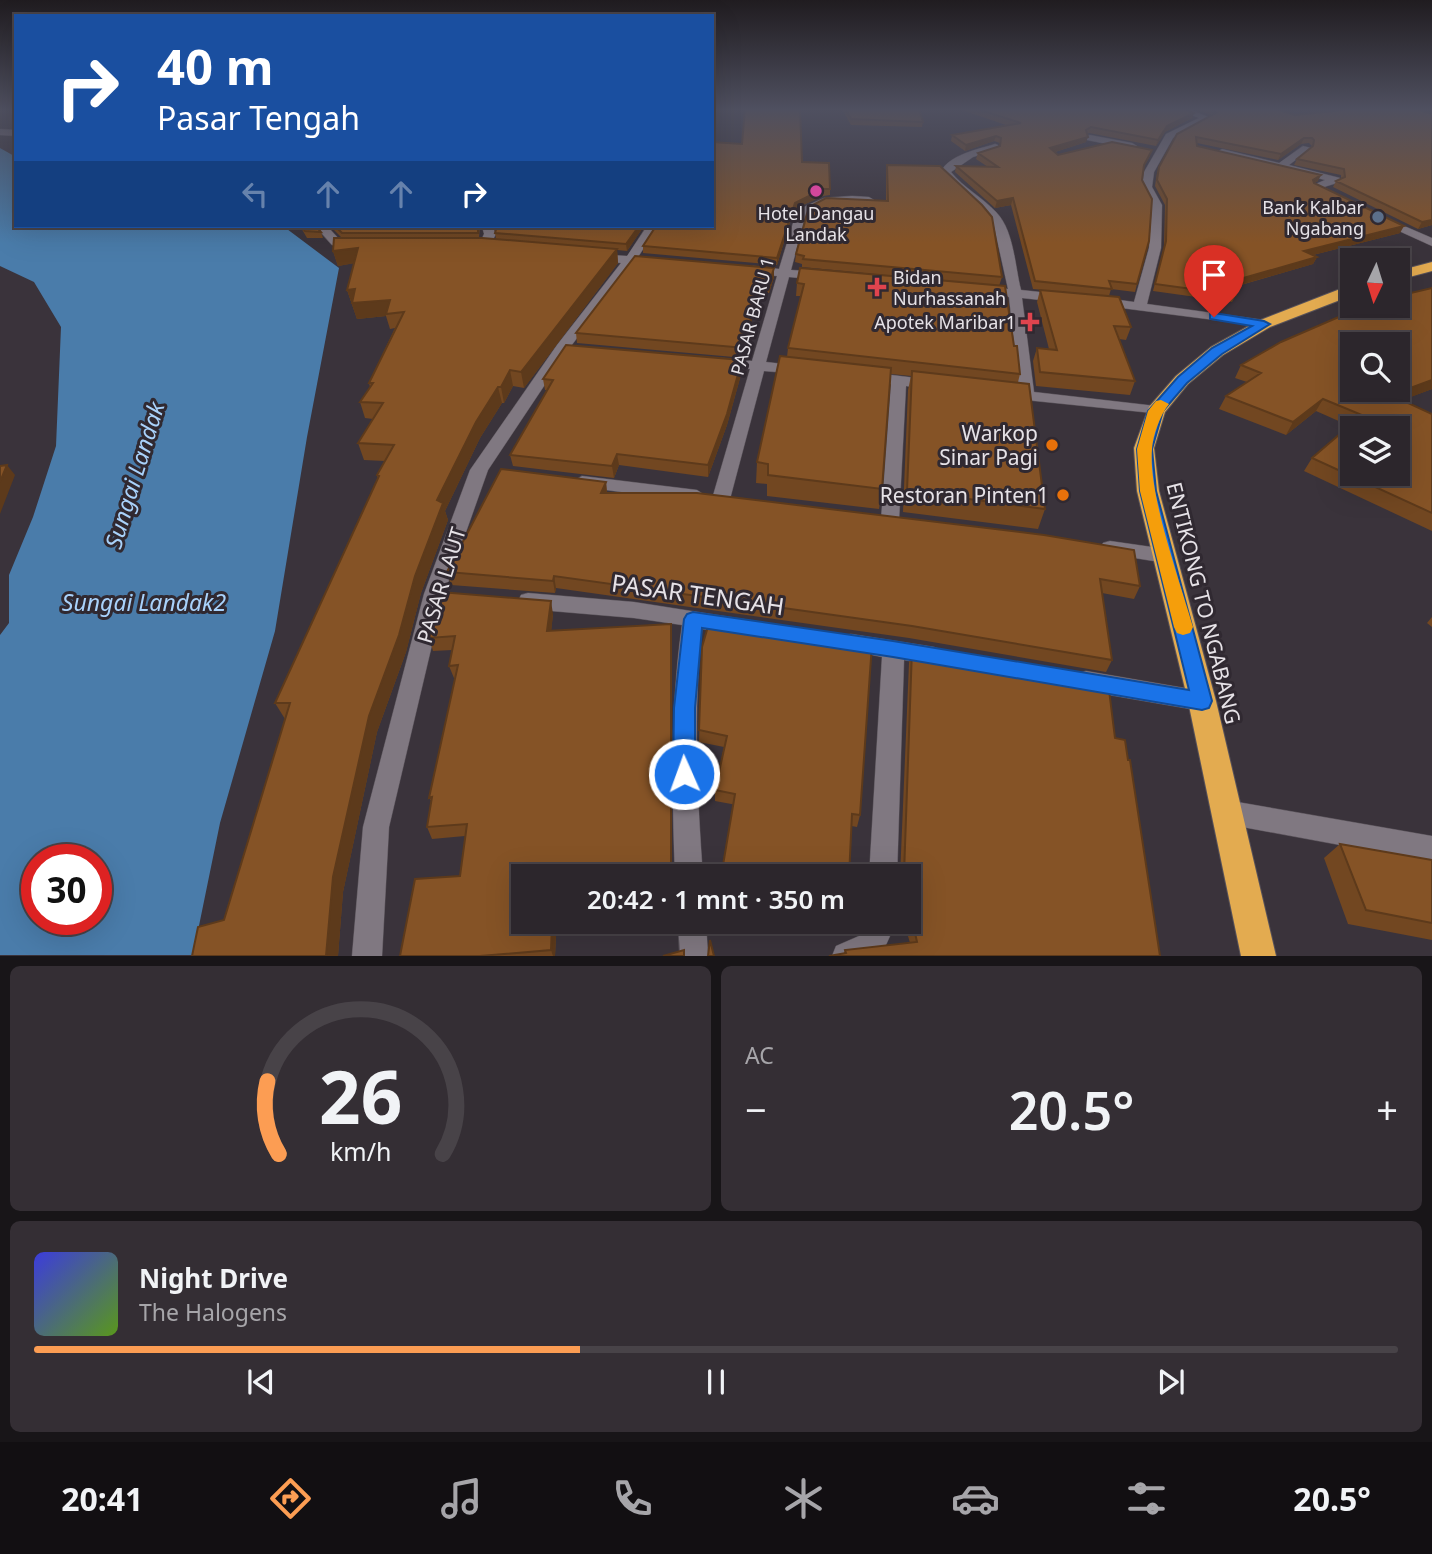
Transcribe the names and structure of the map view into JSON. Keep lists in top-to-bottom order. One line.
{"streets":{"highway":["ENTIKONG TO NGABANG"],"street":["PASAR BARU 1","PASAR LAUT","PASAR TENGAH"]},"water":["Sungai Landak","Sungai Landak2"],"places":{"other":["Hotel Dangau Landak","Bank Kalbar Ngabang","Warkop Sinar Pagi","Restoran Pinten1"],"health":["Bidan Nurhassanah","Apotek Maribar1"]},"north":"bottom","page":{"turn":["40 m","Pasar Tengah"],"limit":"30","trip":"20:42 · 1 mnt · 350 m","tile":"AC","heat":["−","20.5°","+"],"song":["Night Drive","The Halogens"],"tabs":["20:41","20.5°"],"gauge":["26","km/h"]}}
